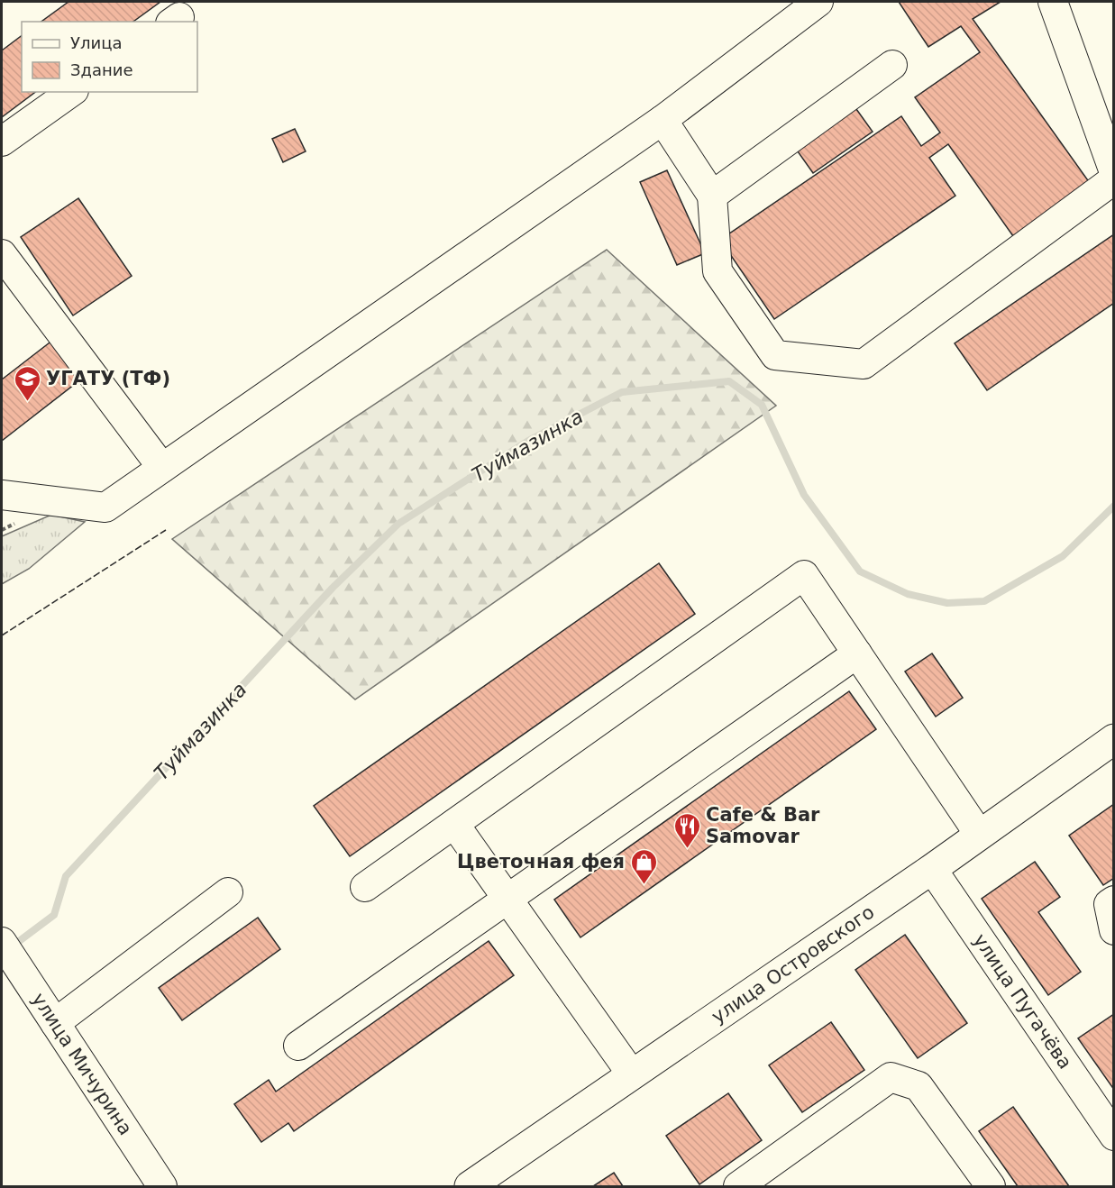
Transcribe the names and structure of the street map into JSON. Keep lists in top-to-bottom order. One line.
{"streets":{"main road":["улица Островского"],"street":["улица Пугачёва","улица Мичурина"]},"crossings":[["улица Островского","улица Пугачёва"]],"water":["Туймазинка"],"places":{"school or university":["УГАТУ (ТФ)"],"restaurant":["Cafe & Bar Samovar"],"shop":["Цветочная фея"]},"legend":["Улица","Здание"]}
